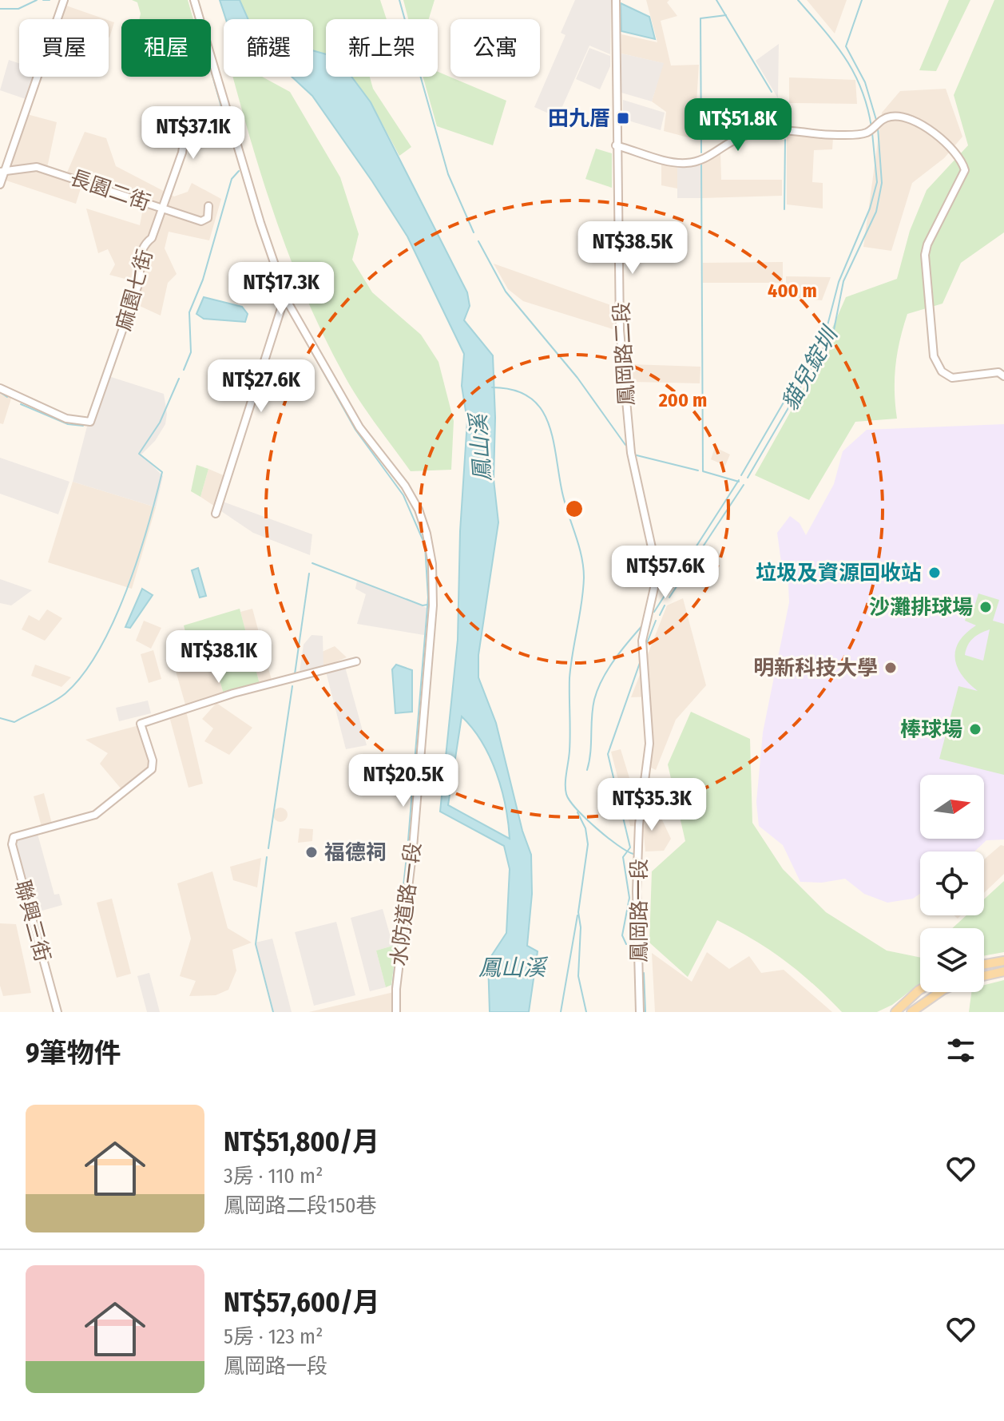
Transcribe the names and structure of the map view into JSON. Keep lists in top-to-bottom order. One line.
{"streets":{"street":["長園二街","麻園七街","鳳岡路二段","水防道路一段","鳳岡路一段","聯興三街"]},"crossings":[["長園二街","麻園七街"],["麻園七街","水防道路一段"],["鳳岡路二段","鳳岡路一段"]],"water":["貓兒錠圳","鳳山溪"],"places":{"transit":["田九厝"],"other":["垃圾及資源回收站","沙灘排球場","明新科技大學","棒球場","福德祠"]},"north":"right","page":{"chip":["買屋","租屋","篩選","新上架","公寓"],"price":["NT$51.8K","NT$37.1K","NT$38.5K","NT$17.3K","NT$27.6K","NT$57.6K","NT$38.1K","NT$20.5K","NT$35.3K"],"heading":"9筆物件","list":[{"name":"NT$51,800/月","note":"3房 · 110 m² · 鳳岡路二段150巷"},{"name":"NT$57,600/月","note":"5房 · 123 m² · 鳳岡路一段"}]},"rings":["400 m","200 m"]}
